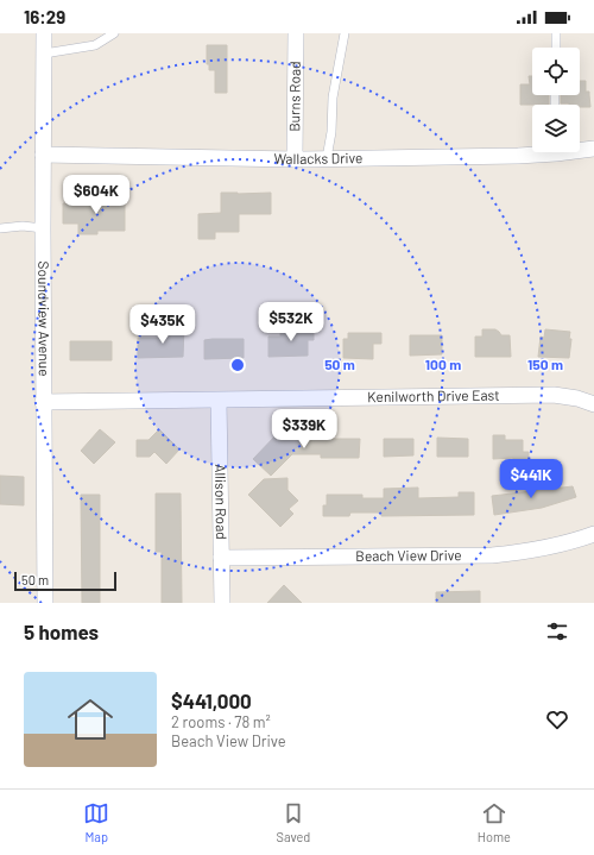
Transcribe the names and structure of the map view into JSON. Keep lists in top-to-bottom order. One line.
{"streets":{"street":["Burns Road","Wallacks Drive","Soundview Avenue","Kenilworth Drive East","Allison Road","Beach View Drive"]},"crossings":[["Burns Road","Wallacks Drive"],["Wallacks Drive","Soundview Avenue"],["Soundview Avenue","Kenilworth Drive East"],["Kenilworth Drive East","Allison Road"],["Allison Road","Beach View Drive"]],"scale_bar":"50 m","page":{"status":"16:29","price":["$604K","$532K","$435K","$339K","$441K"],"scale":"50 m","heading":"5 homes","list":[{"name":"$441,000","note":"2 rooms · 78 m² · Beach View Drive"}],"tabs":["Map","Saved","Home"]},"rings":["50 m","100 m","150 m"]}
